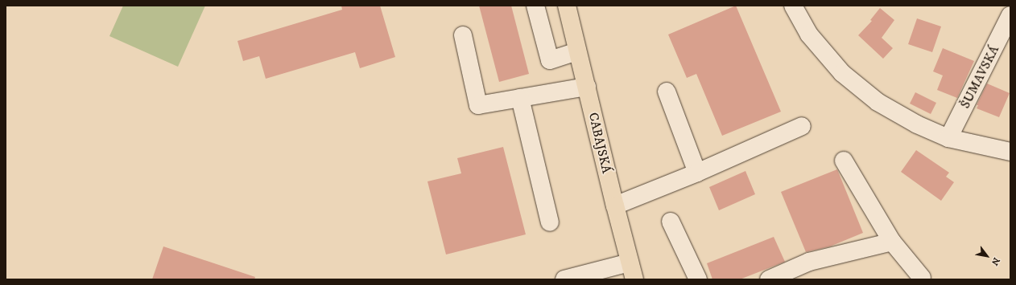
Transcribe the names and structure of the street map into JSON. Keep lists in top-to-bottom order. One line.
{"streets":{"main road":["CABAJSKÁ"],"street":["ŠUMAVSKÁ"]},"north":"bottom right"}
